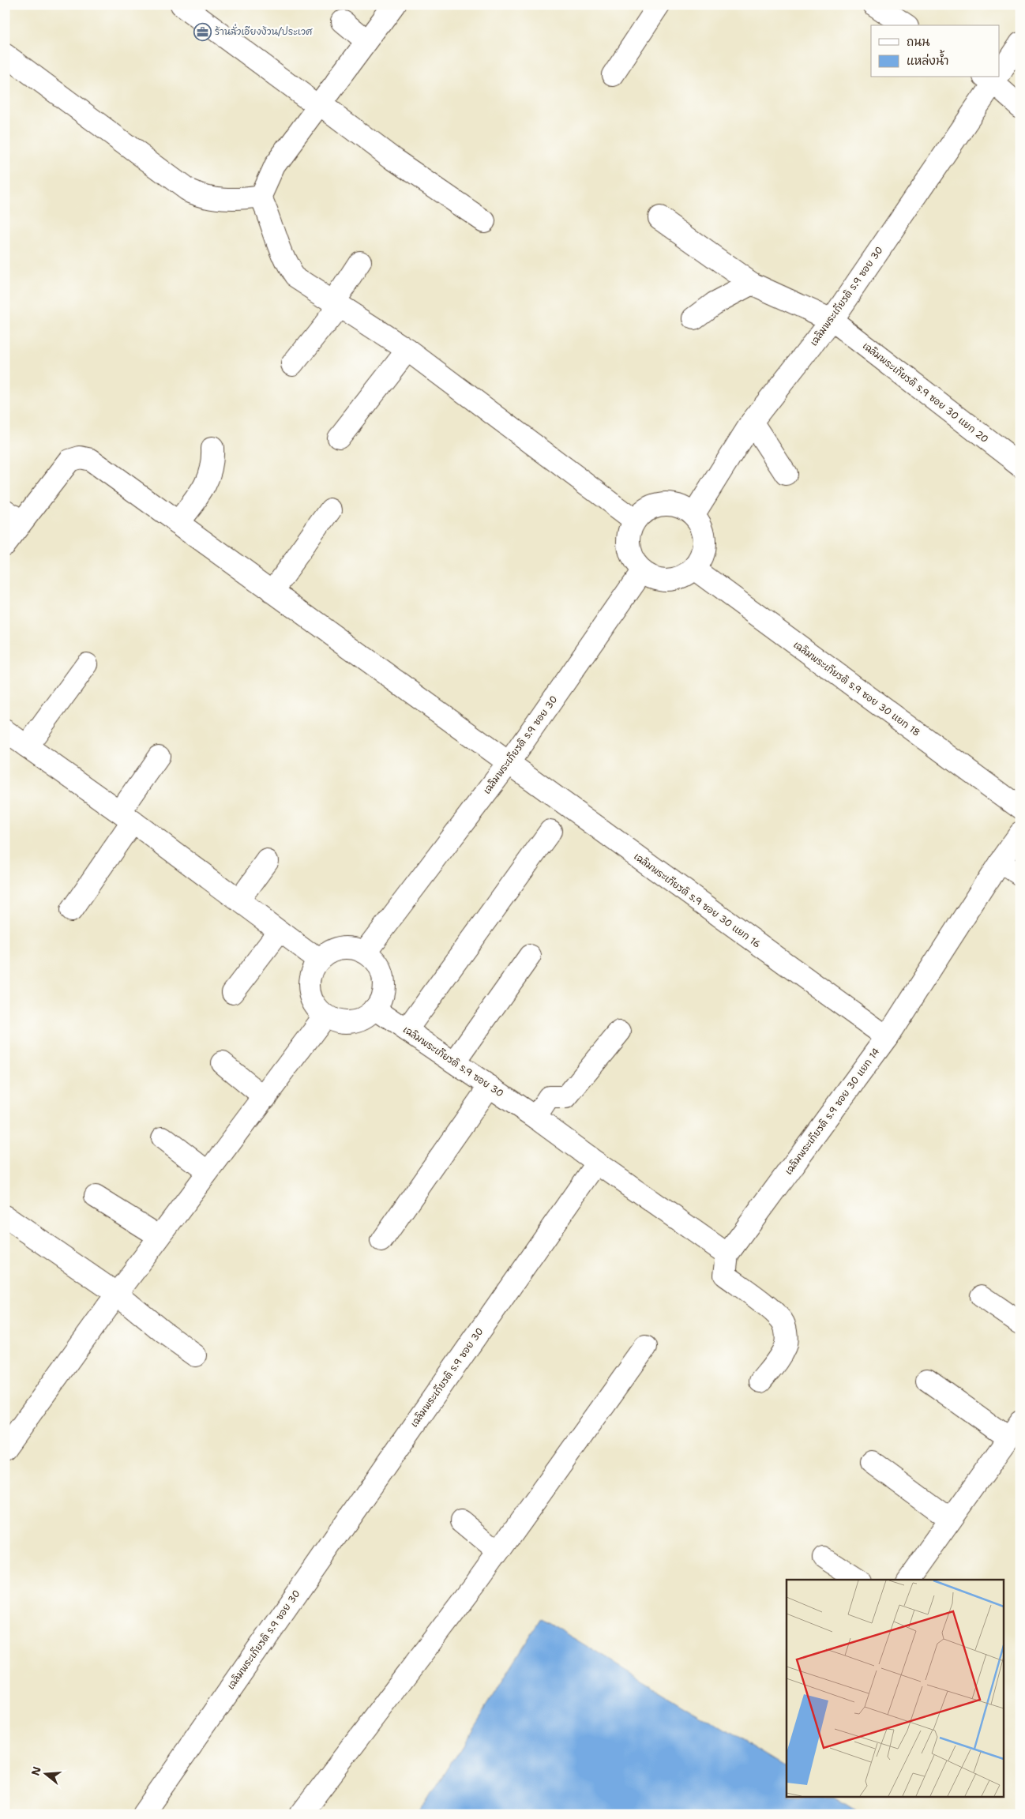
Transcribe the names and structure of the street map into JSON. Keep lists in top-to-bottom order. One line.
{"streets":{"street":["เฉลิมพระเกียรติ ร.9 ซอย 30","เฉลิมพระเกียรติ ร.9 ซอย 30 แยก 20","เฉลิมพระเกียรติ ร.9 ซอย 30 แยก 18","เฉลิมพระเกียรติ ร.9 ซอย 30 แยก 16","เฉลิมพระเกียรติ ร.9 ซอย 30 แยก 14"]},"crossings":[["เฉลิมพระเกียรติ ร.9 ซอย 30","เฉลิมพระเกียรติ ร.9 ซอย 30 แยก 20"],["เฉลิมพระเกียรติ ร.9 ซอย 30","เฉลิมพระเกียรติ ร.9 ซอย 30 แยก 18"],["เฉลิมพระเกียรติ ร.9 ซอย 30","เฉลิมพระเกียรติ ร.9 ซอย 30 แยก 16"],["เฉลิมพระเกียรติ ร.9 ซอย 30 แยก 16","เฉลิมพระเกียรติ ร.9 ซอย 30 แยก 14"]],"places":{"office":["ร้านฉั่วเอียงง้วน/ประเวศ"]},"legend":["ถนน","แหล่งน้ำ"],"north":"left"}
